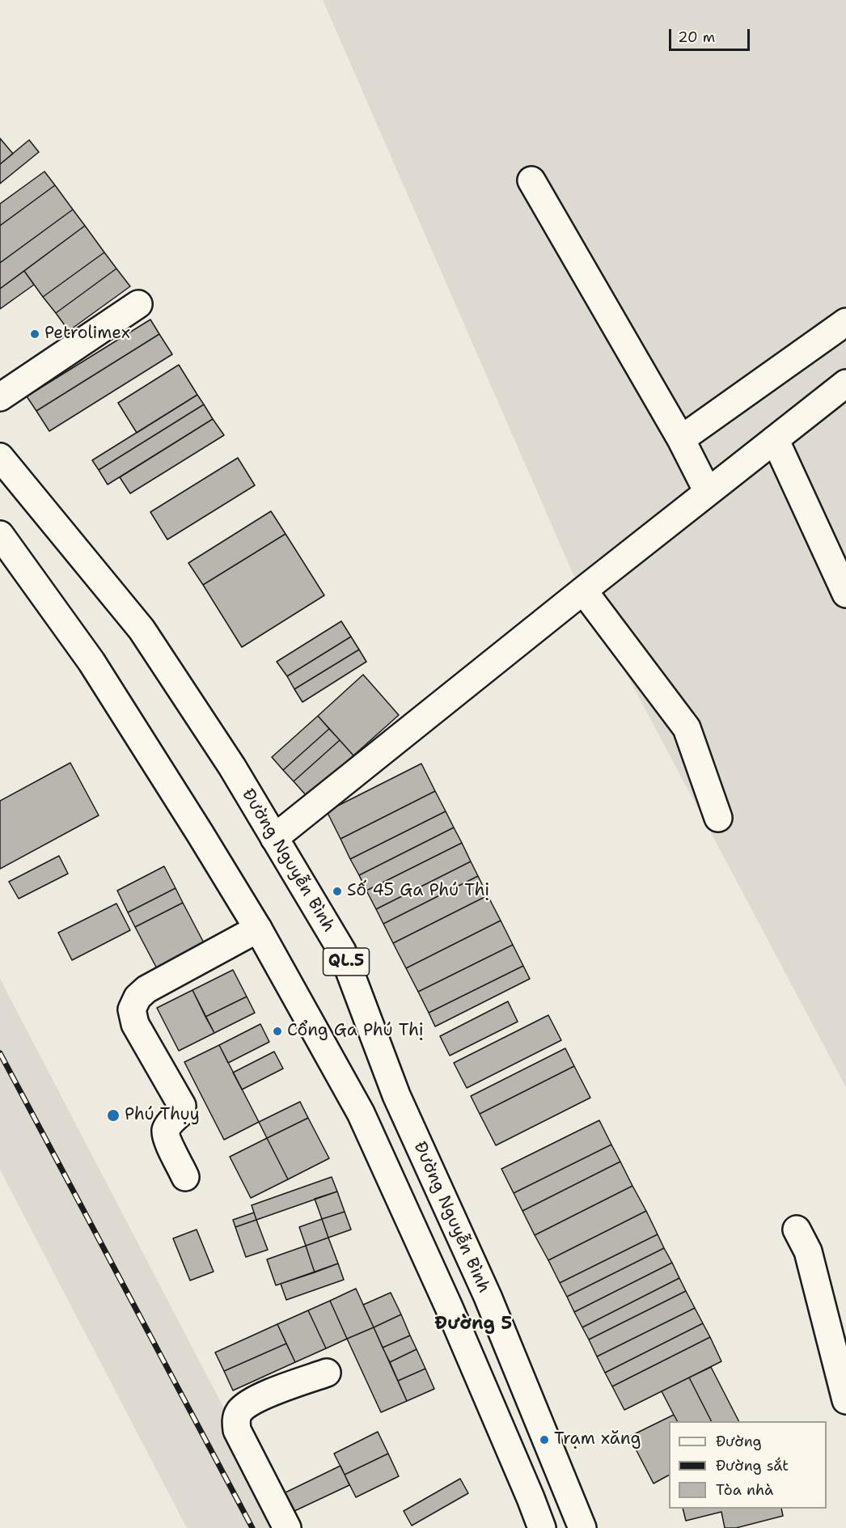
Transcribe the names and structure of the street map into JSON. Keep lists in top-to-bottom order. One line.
{"streets":{"main road":["Đường Nguyễn Bình","QL.5"]},"districts":["Đường 5"],"places":["Petrolimex","Số 45 Ga Phú Thị","Cổng Ga Phú Thị","Phú Thụy","Trạm xăng"],"legend":["Đường","Đường sắt","Tòa nhà"],"scale_bar":"20 m"}
